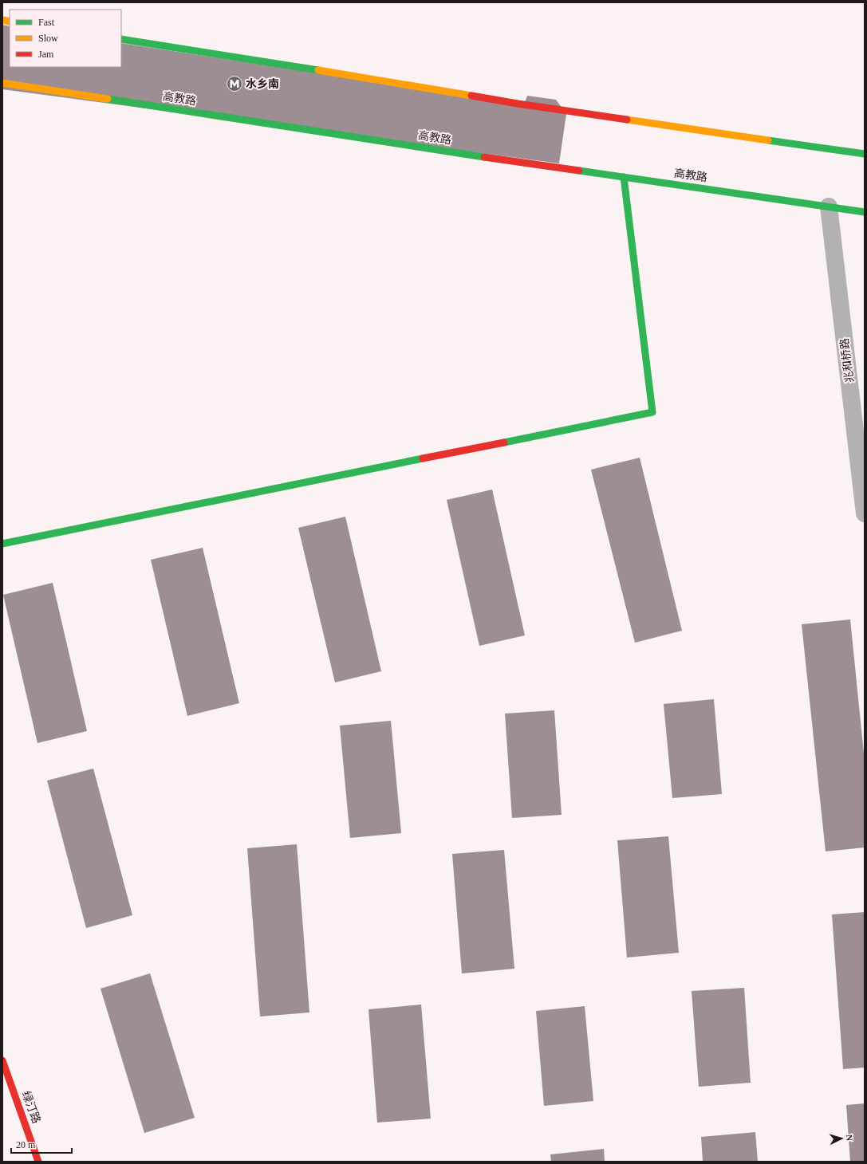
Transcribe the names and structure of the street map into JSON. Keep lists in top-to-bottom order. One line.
{"streets":{"main road":["高教路","绿汀路"],"street":["兆和桥路"]},"crossings":[["高教路","兆和桥路"]],"places":{"metro station":["水乡南"]},"legend":["Fast","Slow","Jam"],"scale_bar":"20 m","north":"right"}
